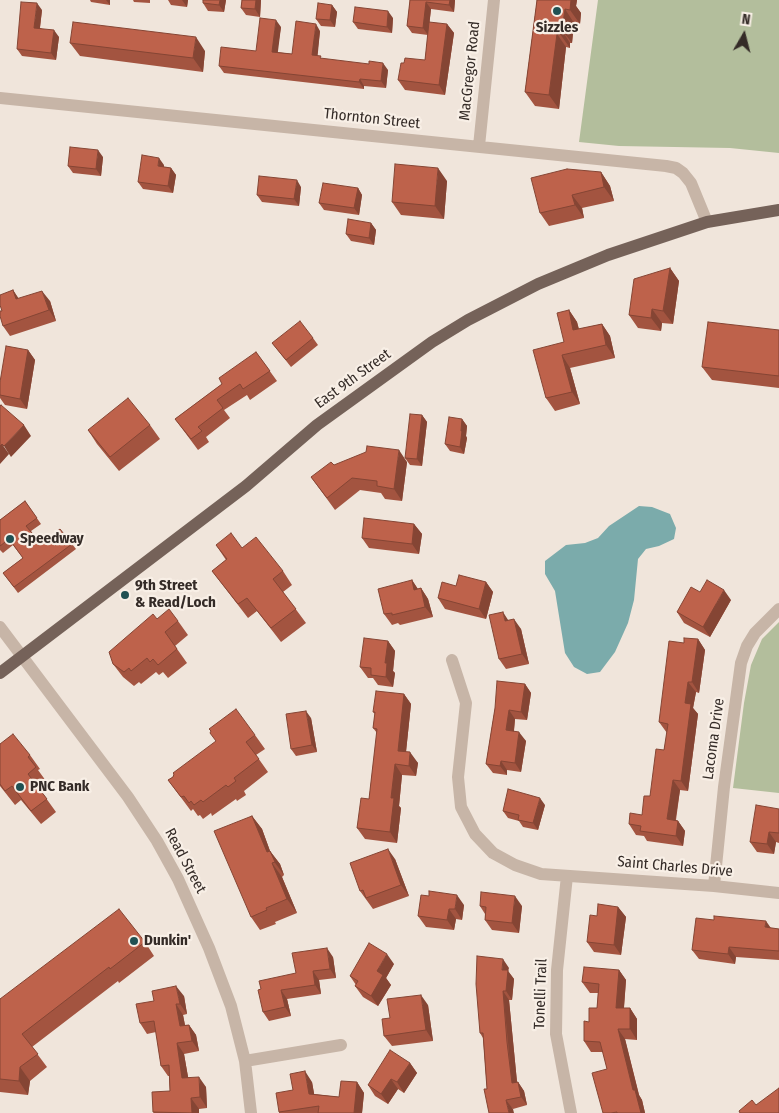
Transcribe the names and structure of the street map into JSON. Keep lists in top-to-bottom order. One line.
{"streets":{"main road":["East 9th Street"],"street":["MacGregor Road","Thornton Street","Lacoma Drive","Read Street","Saint Charles Drive","Tonelli Trail"]},"crossings":[["MacGregor Road","Thornton Street"],["Thornton Street","East 9th Street"],["East 9th Street","Read Street"],["Lacoma Drive","Saint Charles Drive"],["Saint Charles Drive","Tonelli Trail"]],"places":["Sizzles","Speedway","9th Street & Read/Loch","PNC Bank","Dunkin'"],"north":"top"}
